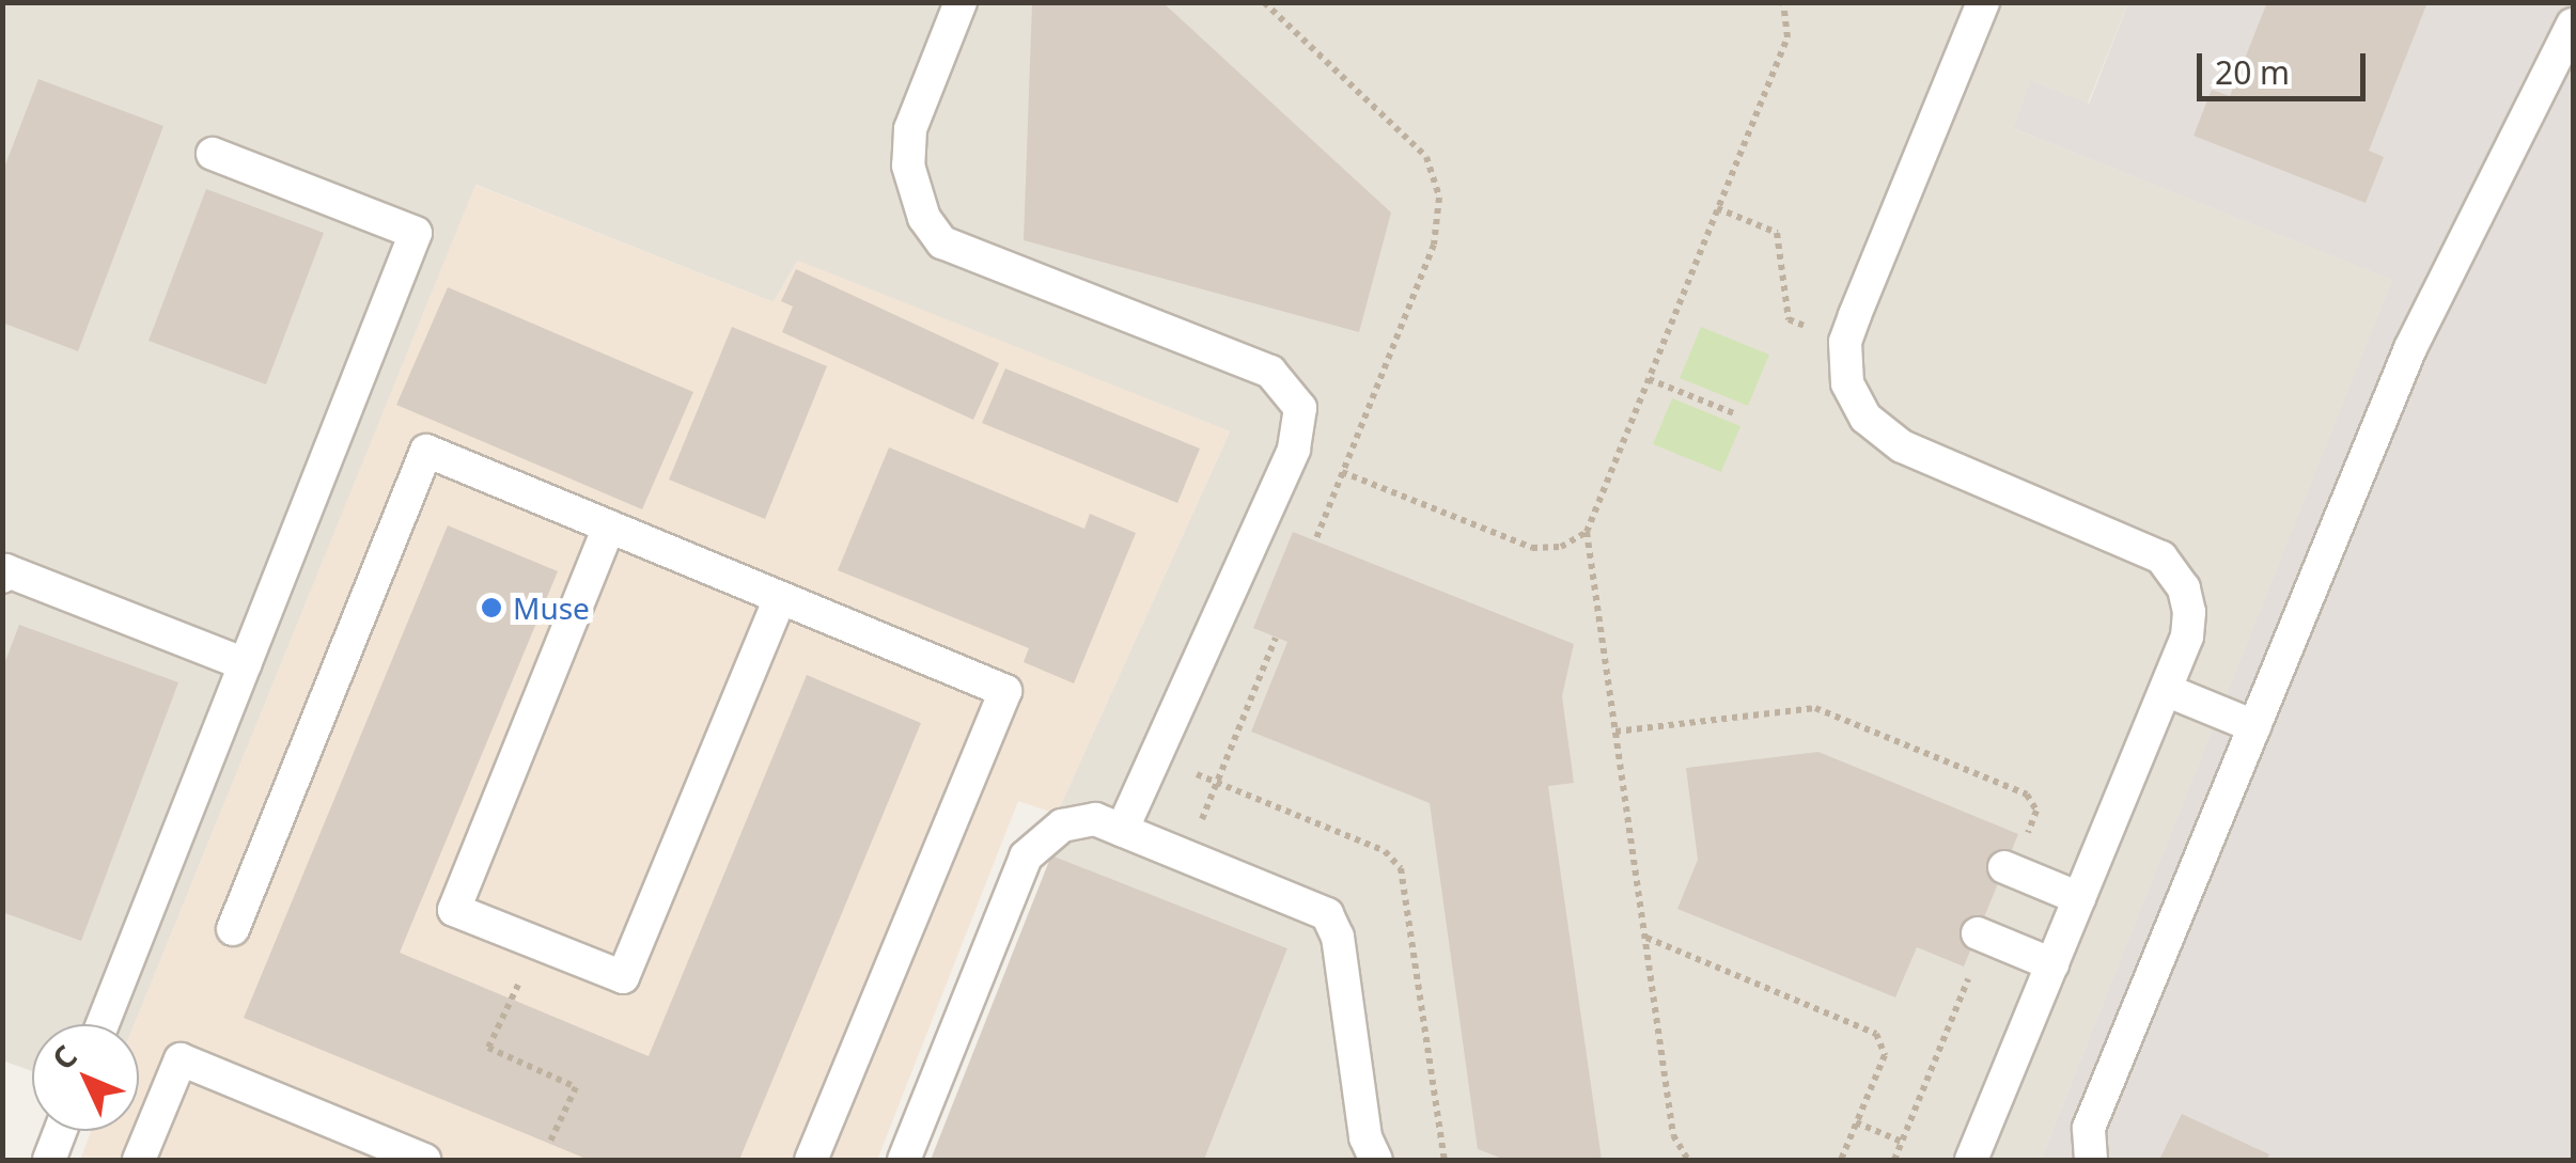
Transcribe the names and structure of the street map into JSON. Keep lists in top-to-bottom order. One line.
{"places":["Muse"],"scale_bar":"20 m","north":"top left"}
